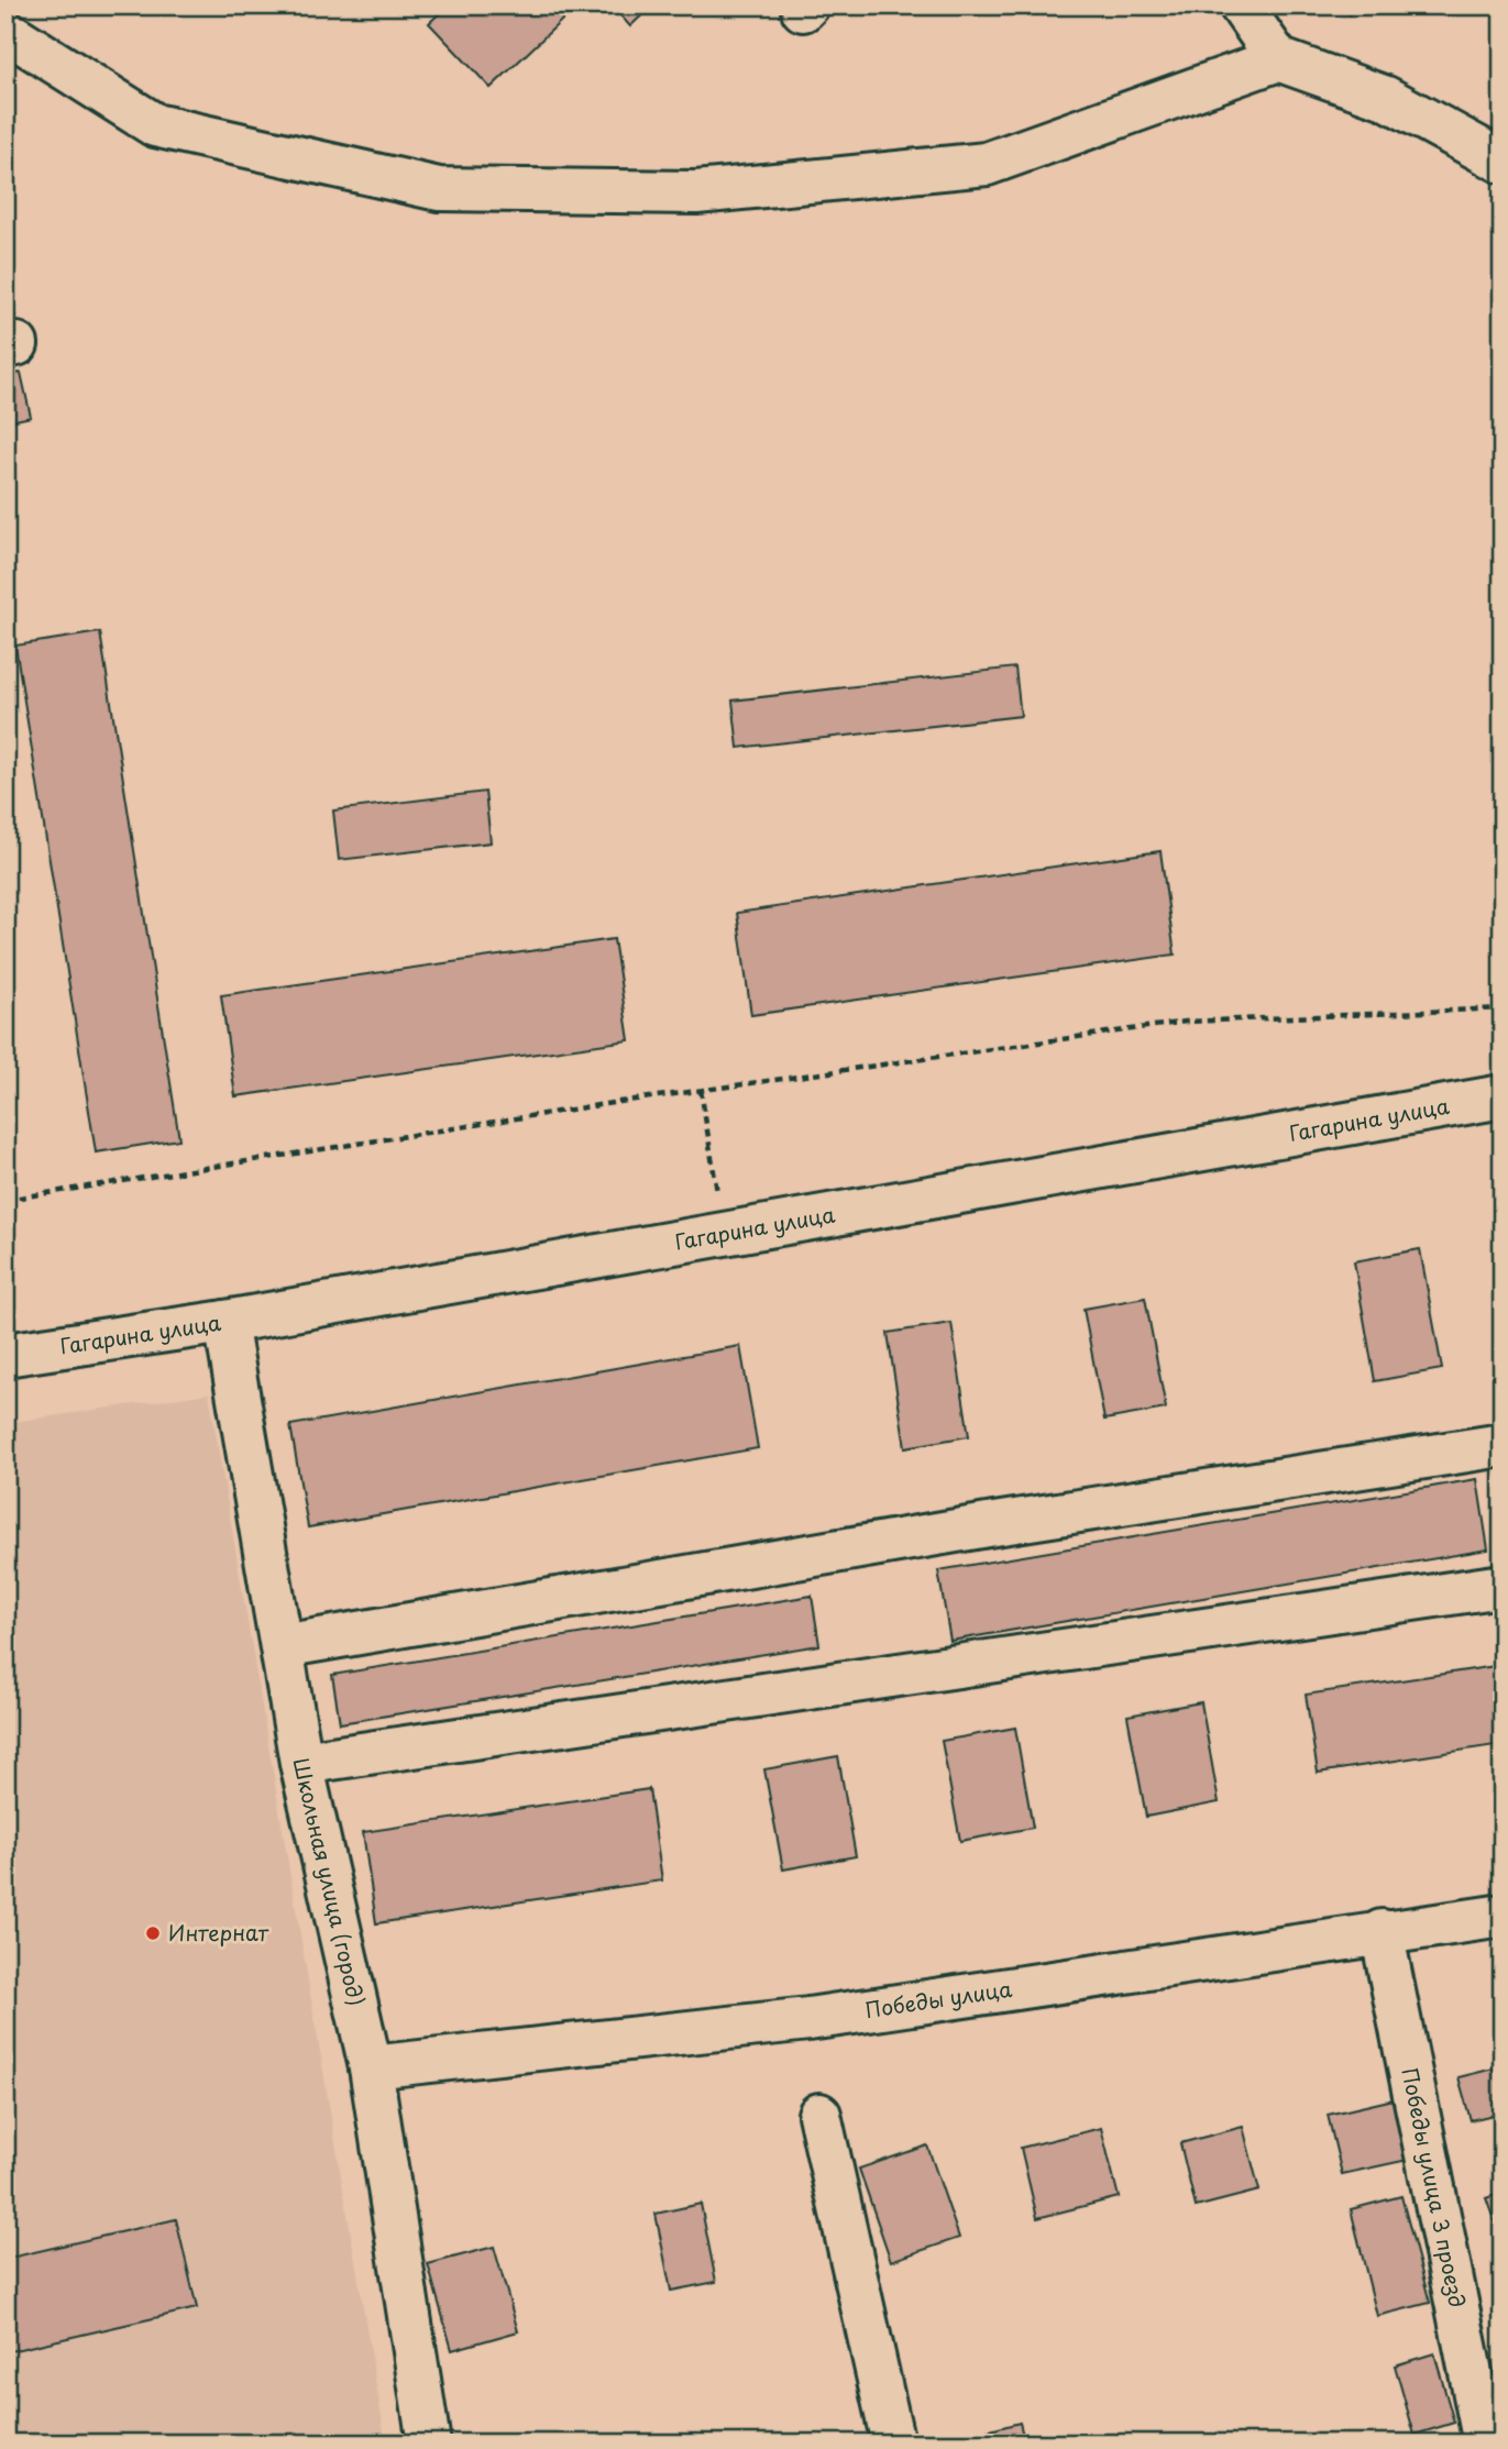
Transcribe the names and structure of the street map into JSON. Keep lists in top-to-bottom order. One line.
{"streets":{"street":["Гагарина улица","Школьная улица (город)","Победы улица","Победы улица 3 проезд"]},"crossings":[["Гагарина улица","Школьная улица (город)"],["Школьная улица (город)","Победы улица"],["Победы улица","Победы улица 3 проезд"]],"places":["Интернат"]}
